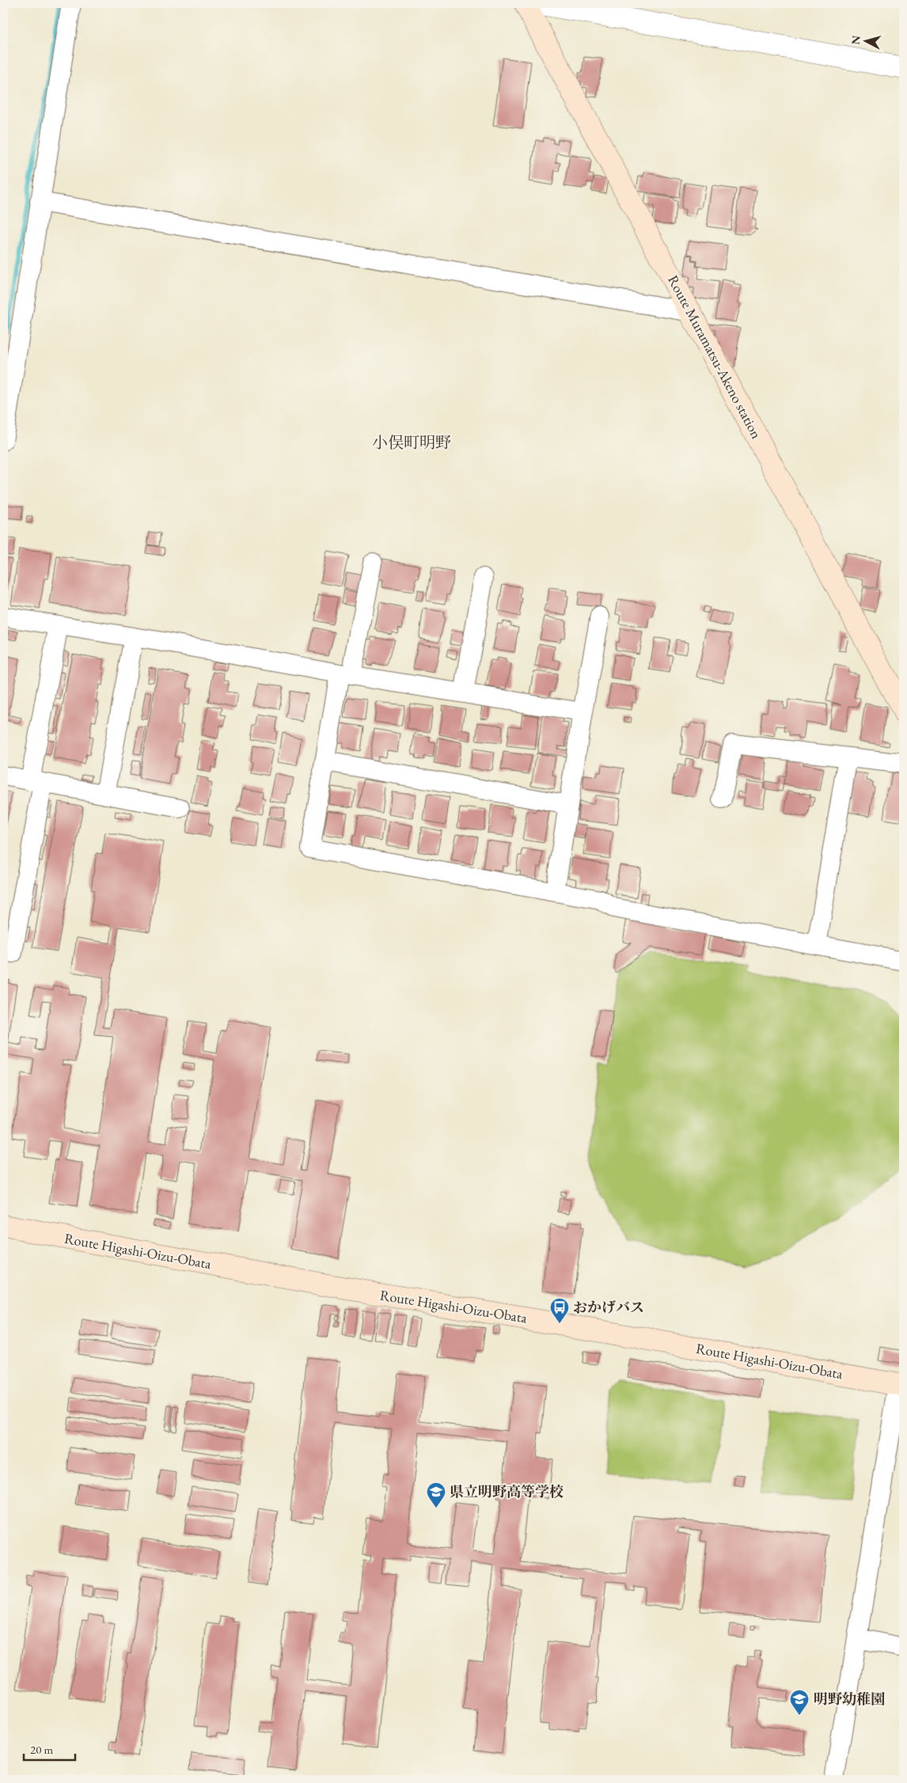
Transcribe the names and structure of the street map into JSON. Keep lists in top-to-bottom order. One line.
{"streets":{"main road":["Route Muramatsu-Akeno station","Route Higashi-Oizu-Obata"]},"districts":["小俣町明野"],"places":{"bus stop":["おかげバス"],"school or university":["県立明野高等学校","明野幼稚園"]},"scale_bar":"20 m","north":"left"}
